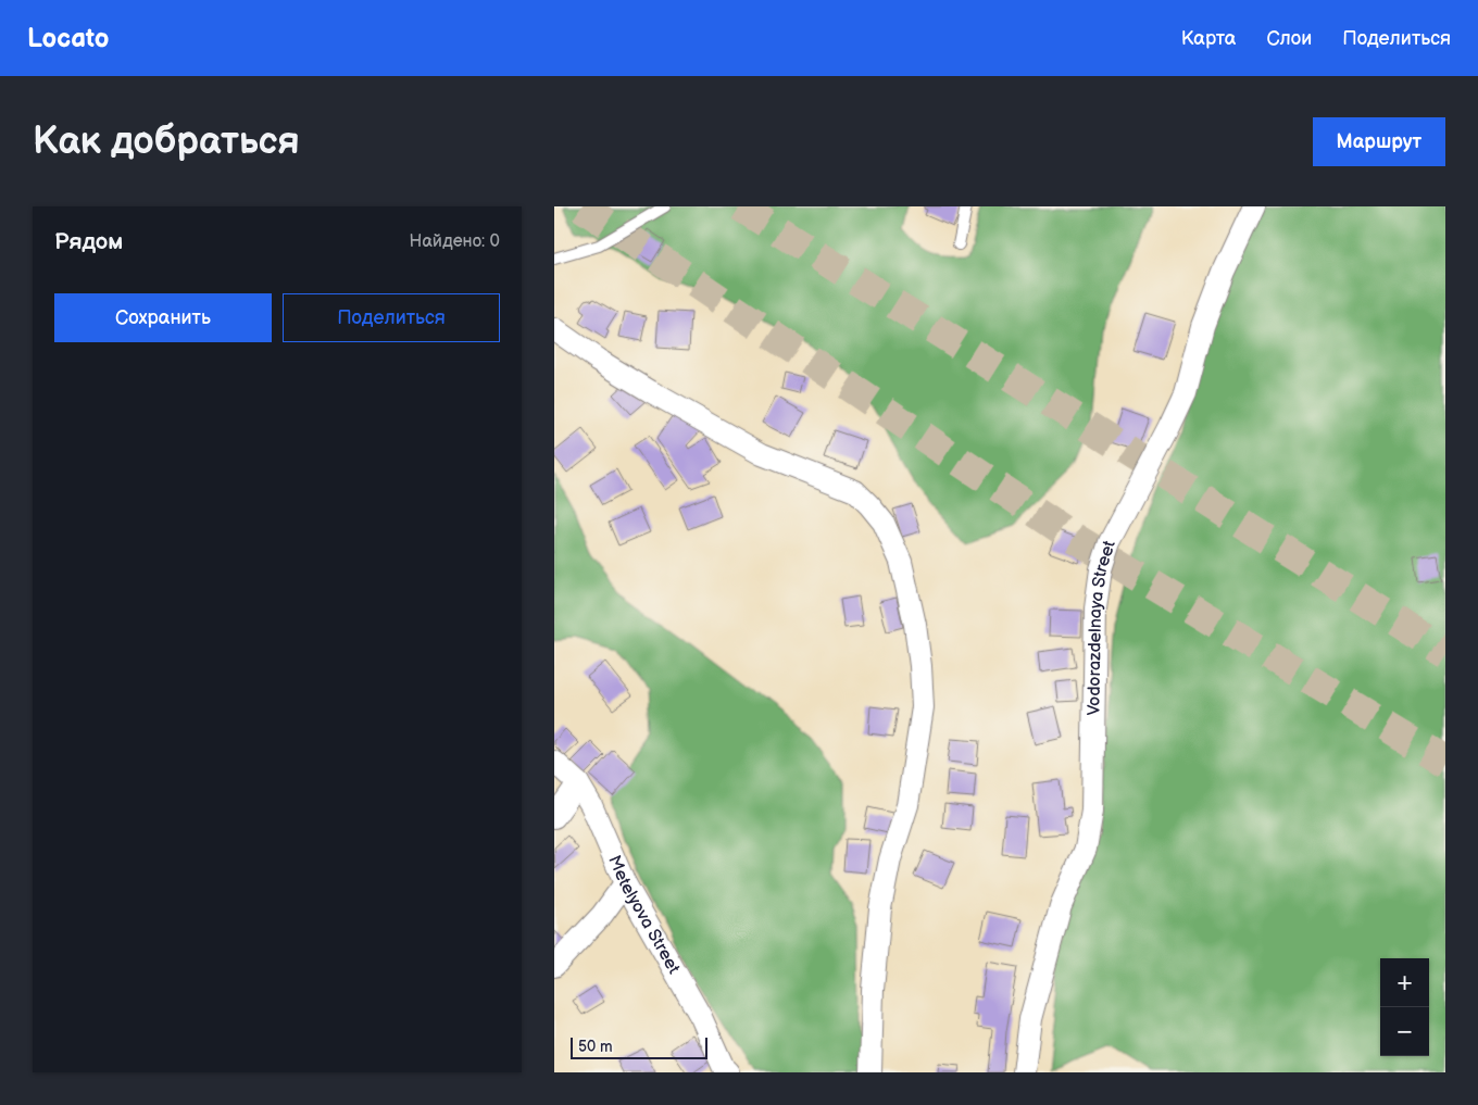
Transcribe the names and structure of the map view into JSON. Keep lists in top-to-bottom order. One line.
{"streets":{"street":["Vodorazdelnaya Street","Metelyova Street"]},"scale_bar":"50 m","page":{"header":"Locato","nav":["Карта","Слои","Поделиться"],"buttons":["Маршрут",["Сохранить","Поделиться"]],"title":"Как добраться","heading":["Рядом","Найдено: 0"],"map_buttons":["+","−"],"scale":"50 m"}}
